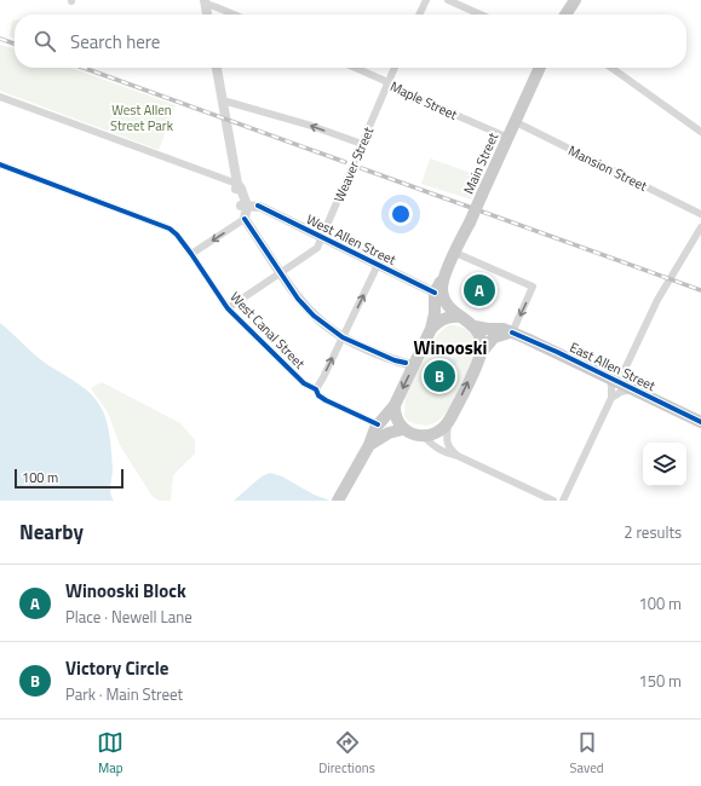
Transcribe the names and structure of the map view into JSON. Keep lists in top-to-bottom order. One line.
{"streets":{"main road":["Main Street","East Allen Street"],"street":["Maple Street","Weaver Street","Mansion Street","West Allen Street","West Canal Street"]},"crossings":[["Maple Street","Main Street"],["Maple Street","Weaver Street"],["Main Street","Mansion Street"],["Main Street","West Allen Street"],["Main Street","East Allen Street"],["Weaver Street","West Allen Street"],["Weaver Street","West Canal Street"]],"districts":["Winooski"],"parks":["West Allen Street Park"],"scale_bar":"100 m","page":{"search":"Search here","pins":["A","B"],"scale":"100 m","heading":["Nearby","2 results"],"list":[{"mark":"A","name":"Winooski Block","note":"Place · Newell Lane","value":"100 m"},{"mark":"B","name":"Victory Circle","note":"Park · Main Street","value":"150 m"}],"nav":["Map","Directions","Saved"]}}
